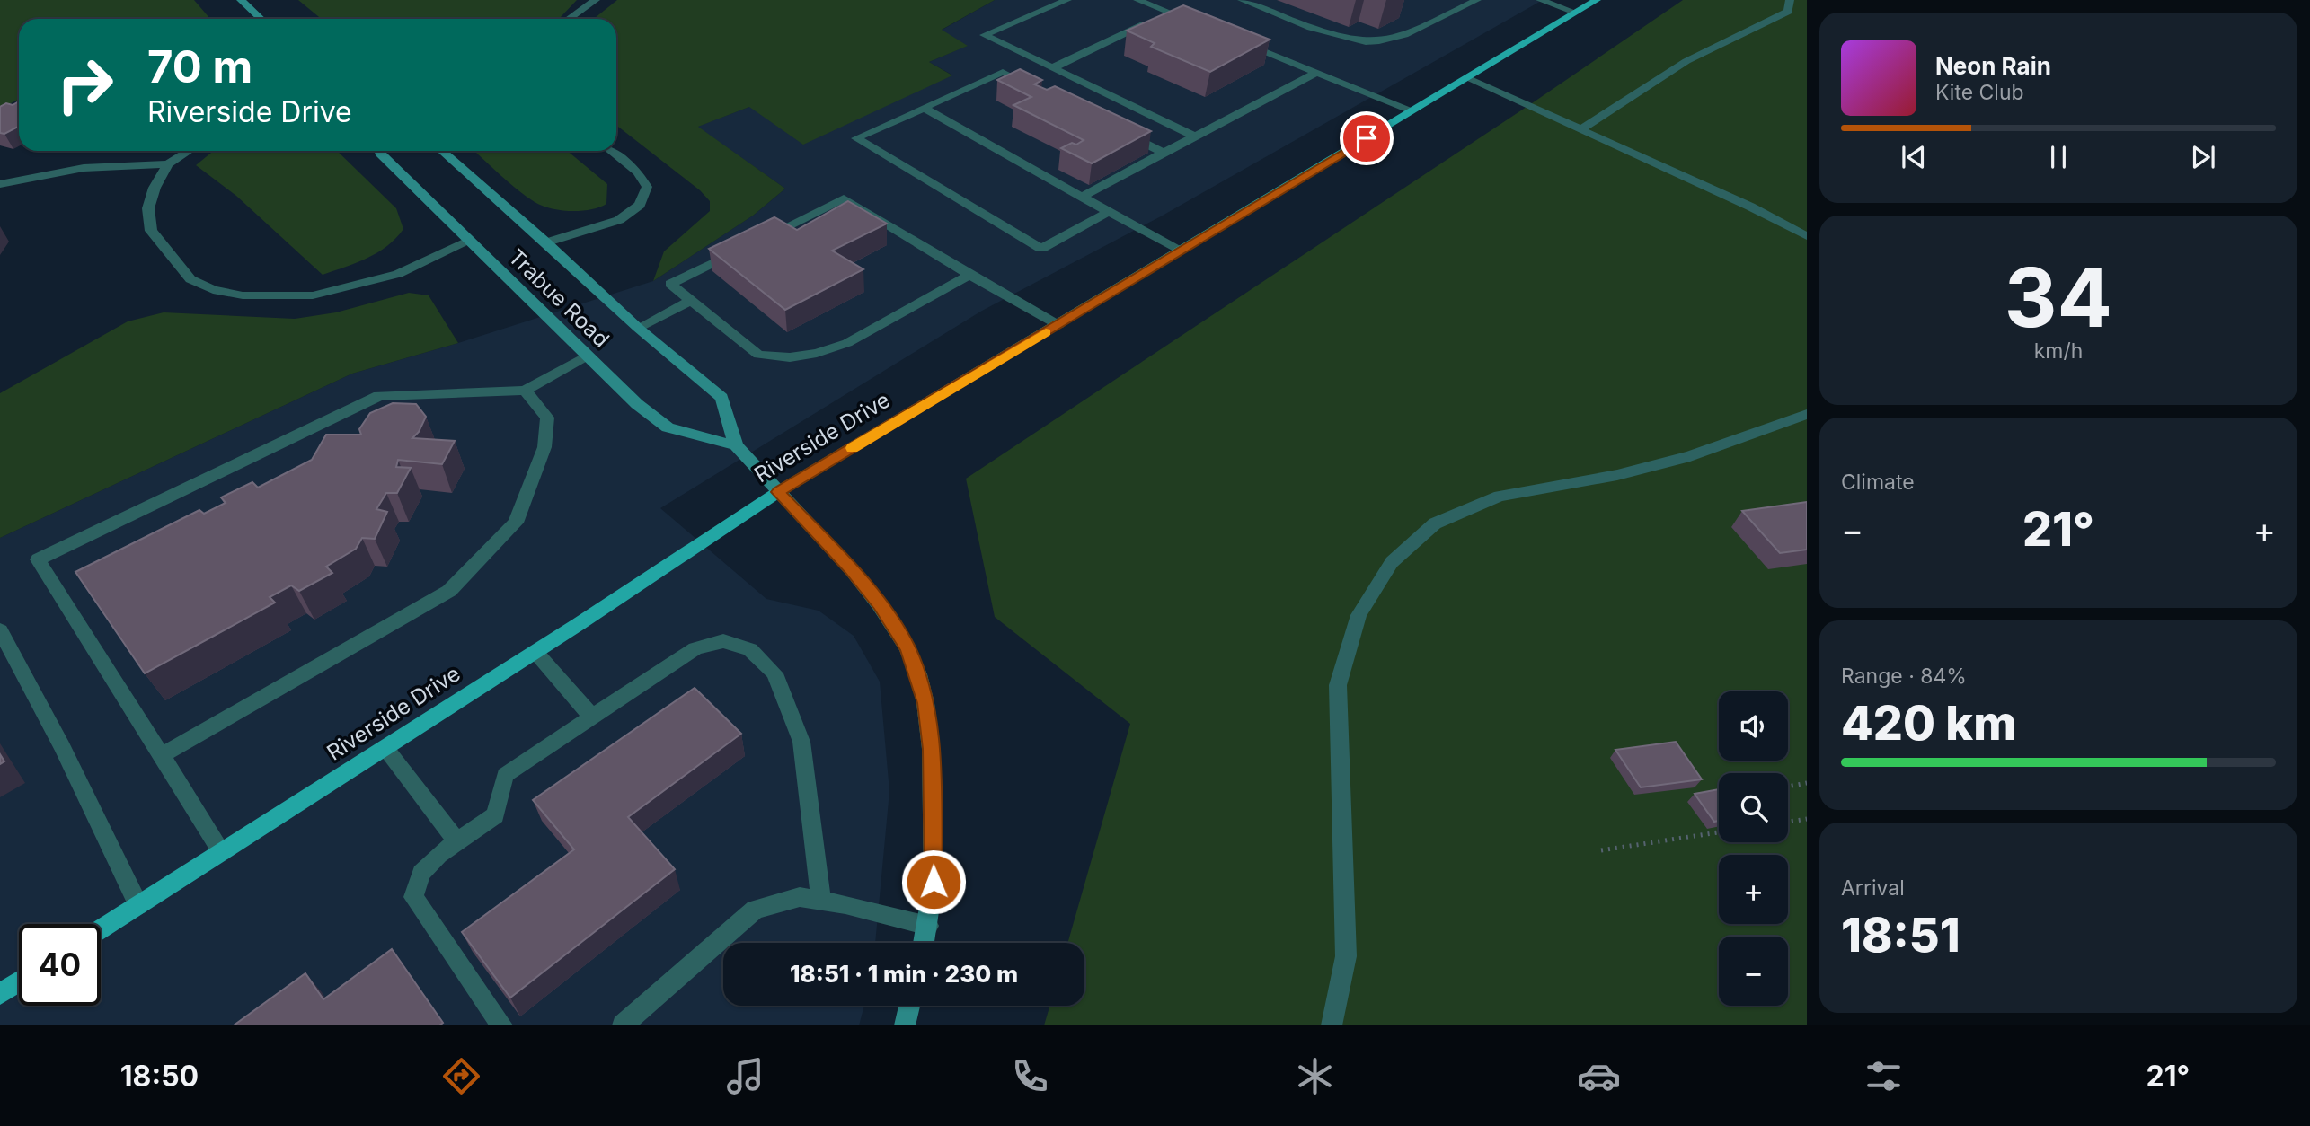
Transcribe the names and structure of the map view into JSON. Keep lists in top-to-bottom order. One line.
{"streets":{"main road":["Trabue Road","Riverside Drive"]},"crossings":[["Trabue Road","Riverside Drive"]],"page":{"turn":["70 m","Riverside Drive"],"song":["Neon Rain","Kite Club"],"tile":[["34","km/h"],"Climate",["Range · 84%","420 km"],["Arrival","18:51"]],"heat":["−","21°","+"],"map_buttons":["+","−"],"limit":"40","trip":"18:51 · 1 min · 230 m","tabs":["18:50","21°"]}}
